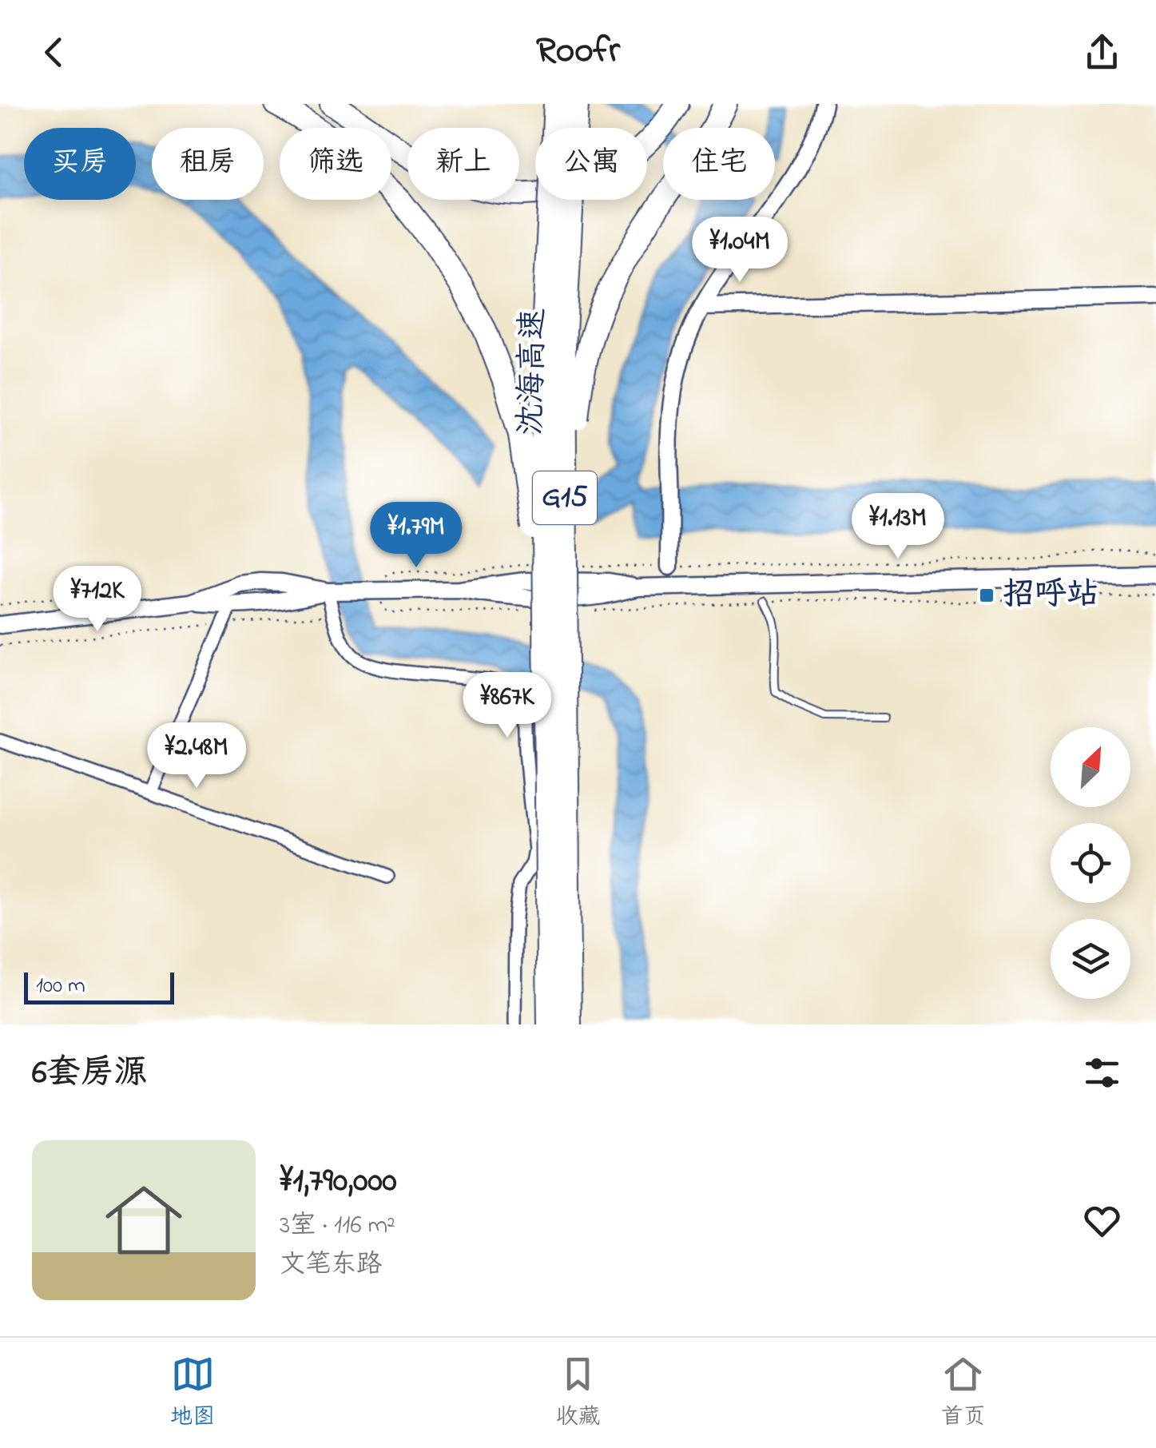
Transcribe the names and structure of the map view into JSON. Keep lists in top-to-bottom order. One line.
{"streets":{"highway":["沈海高速","G15"]},"places":{"transit":["招呼站"]},"scale_bar":"100 m","north":"top right","page":{"header":"Roofr","chip":["买房","租房","筛选","新上","公寓","住宅"],"price":["¥1.04M","¥1.13M","¥1.79M","¥712K","¥867K","¥2.48M"],"scale":"100 m","heading":"6套房源","list":[{"name":"¥1,790,000","note":"3室 · 116 m² · 文笔东路"}],"tabs":["地图","收藏","首页"]}}
